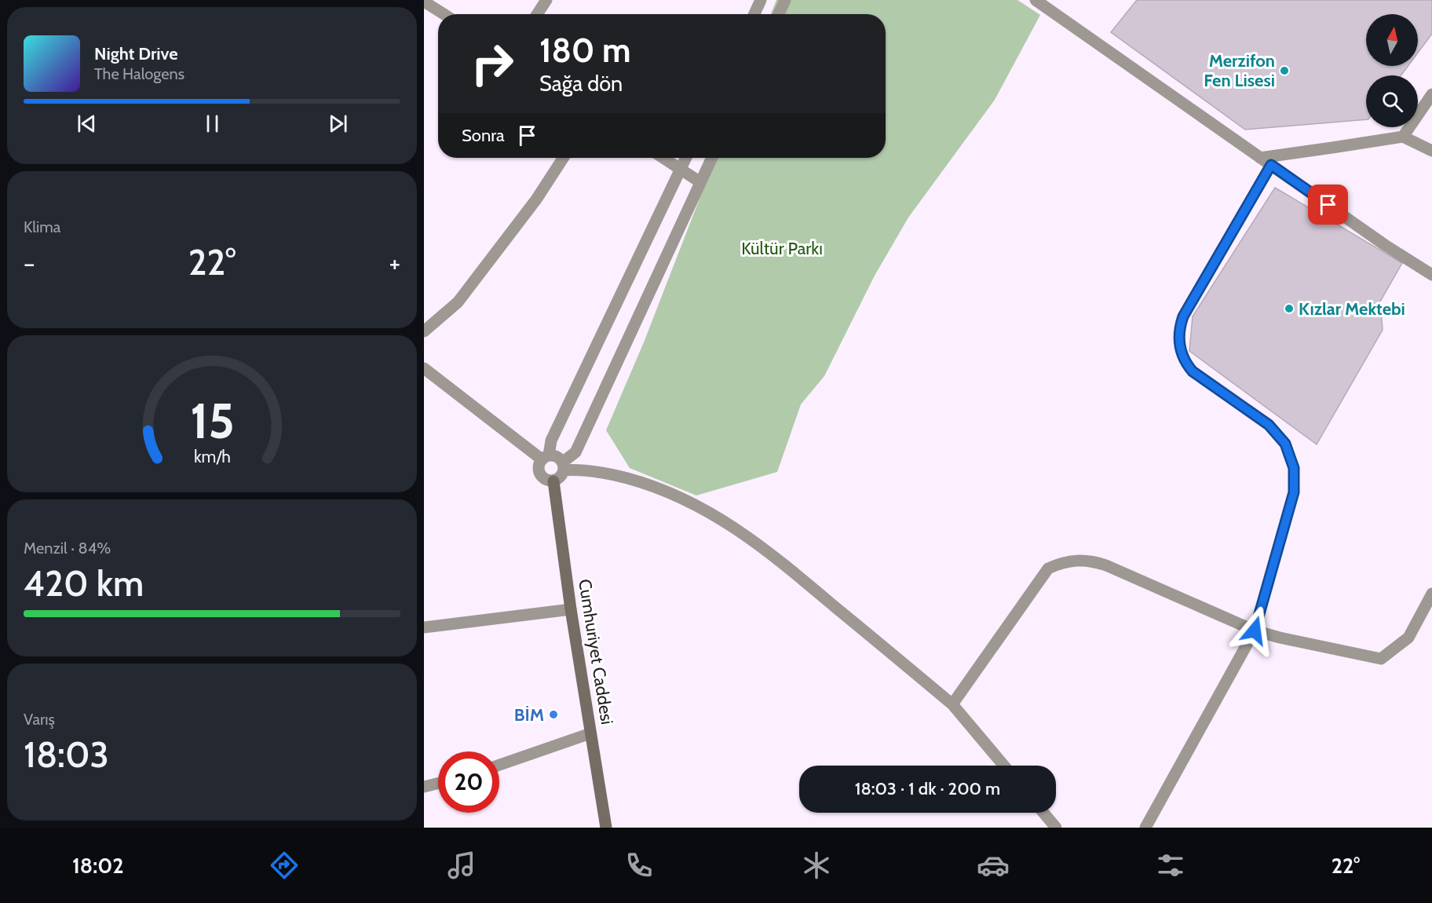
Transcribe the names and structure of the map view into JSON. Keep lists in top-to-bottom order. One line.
{"streets":{"main road":["Cumhuriyet Caddesi"]},"parks":["Kültür Parkı"],"places":["Merzifon Fen Lisesi","Kızlar Mektebi","BİM"],"north":"top","page":{"turn":["180 m","Sağa dön"],"song":["Night Drive","The Halogens"],"then":"Sonra","tile":["Klima",["Menzil · 84%","420 km"],["Varış","18:03"]],"heat":["−","22°","+"],"limit":"20","trip":"18:03 · 1 dk · 200 m","tabs":["18:02","22°"],"gauge":["15","km/h"]}}
